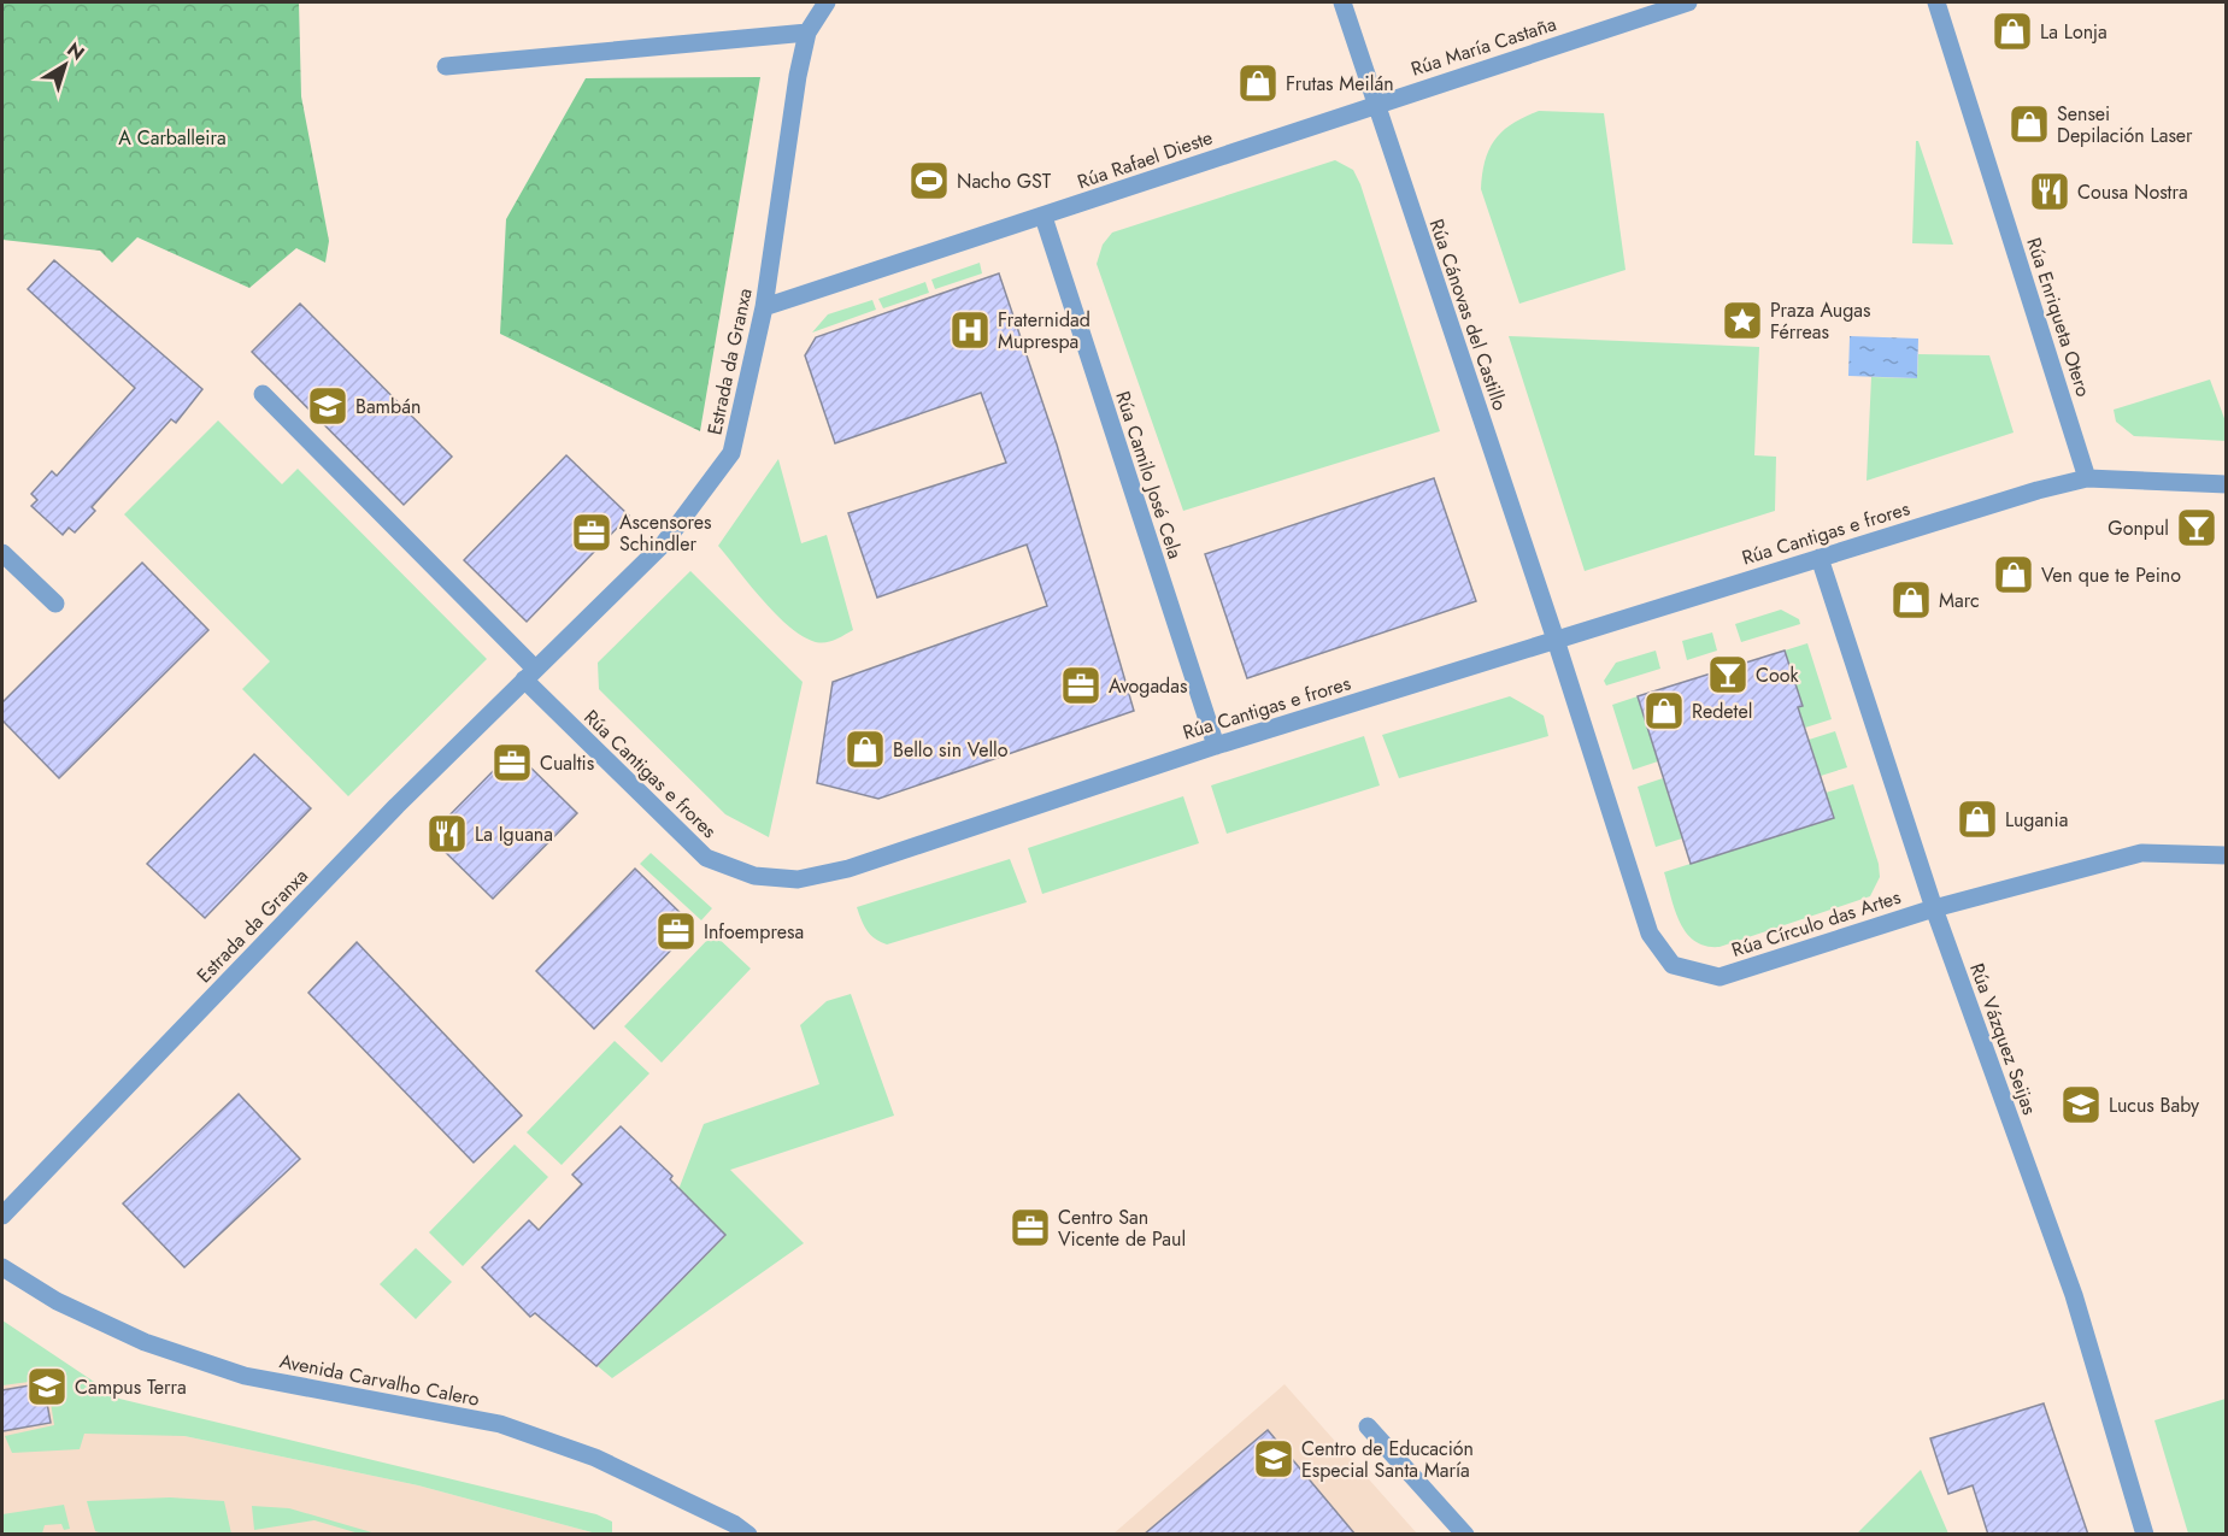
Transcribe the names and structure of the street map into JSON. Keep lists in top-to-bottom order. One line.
{"streets":{"street":["Rúa María Castaña","Rúa Rafael Dieste","Rúa Cánovas del Castillo","Rúa Enriqueta Otero","Estrada da Granxa","Rúa Camilo José Cela","Rúa Cantigas e frores","Rúa Círculo das Artes","Rúa Vázquez Seijas","Avenida Carvalho Calero"]},"crossings":[["Rúa María Castaña","Rúa Rafael Dieste"],["Rúa María Castaña","Rúa Cánovas del Castillo"],["Rúa Rafael Dieste","Rúa Cánovas del Castillo"],["Rúa Rafael Dieste","Estrada da Granxa"],["Rúa Rafael Dieste","Rúa Camilo José Cela"],["Rúa Cánovas del Castillo","Rúa Cantigas e frores"],["Rúa Cánovas del Castillo","Rúa Círculo das Artes"],["Rúa Enriqueta Otero","Rúa Cantigas e frores"],["Estrada da Granxa","Rúa Cantigas e frores"],["Rúa Camilo José Cela","Rúa Cantigas e frores"],["Rúa Cantigas e frores","Rúa Círculo das Artes"],["Rúa Cantigas e frores","Rúa Vázquez Seijas"],["Rúa Círculo das Artes","Rúa Vázquez Seijas"]],"parks":["A Carballeira"],"places":{"shop":["La Lonja","Frutas Meilán","Sensei Depilación Laser","Ven que te Peino","Marc","Redetel","Bello sin Vello","Lugania"],"sports":["Nacho GST"],"restaurant":["Cousa Nostra","La Iguana"],"place":["Praza Augas Férreas"],"hospital":["Fraternidad Muprespa"],"school or university":["Bambán","Lucus Baby","Campus Terra","Centro de Educación Especial Santa María"],"bar":["Gonpul","Cook"],"office":["Ascensores Schindler","Avogadas","Cualtis","Infoempresa","Centro San Vicente de Paul"]},"north":"top right"}
